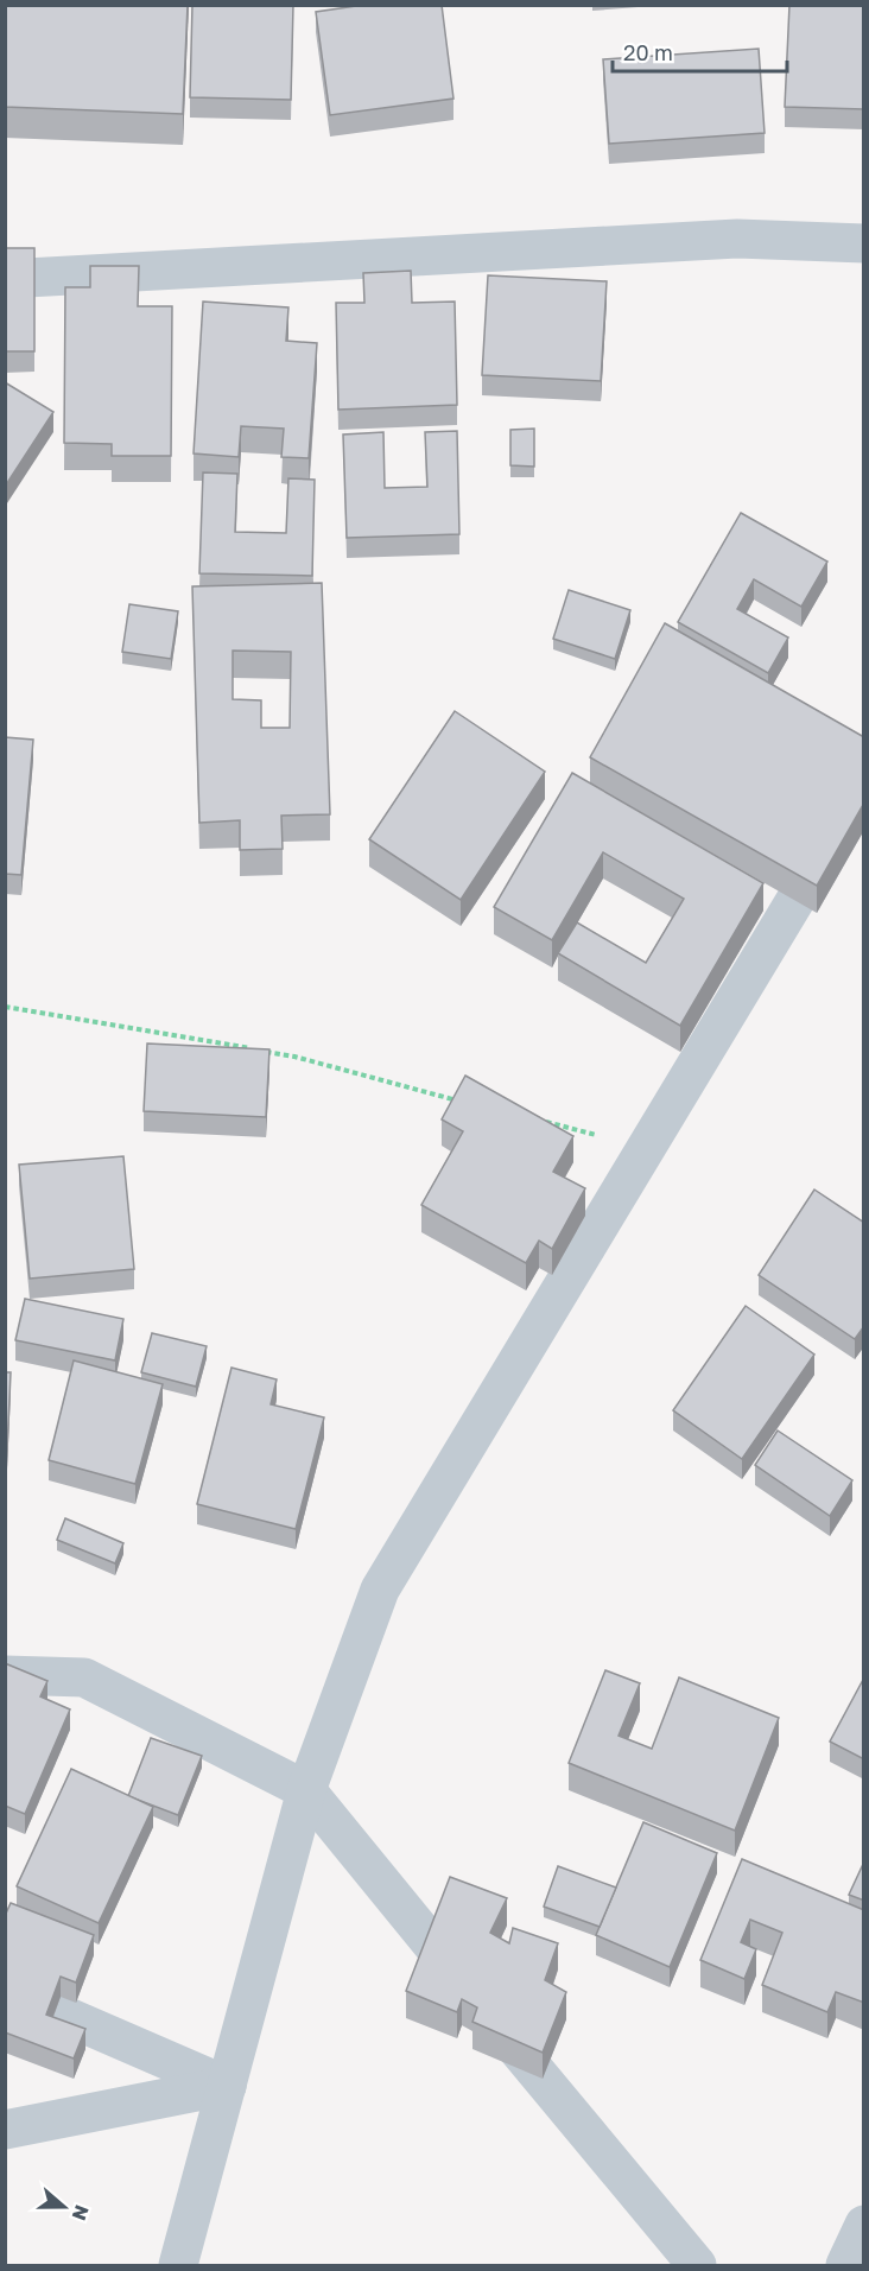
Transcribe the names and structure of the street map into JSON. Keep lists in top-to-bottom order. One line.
{"scale_bar":"20 m","north":"right"}
